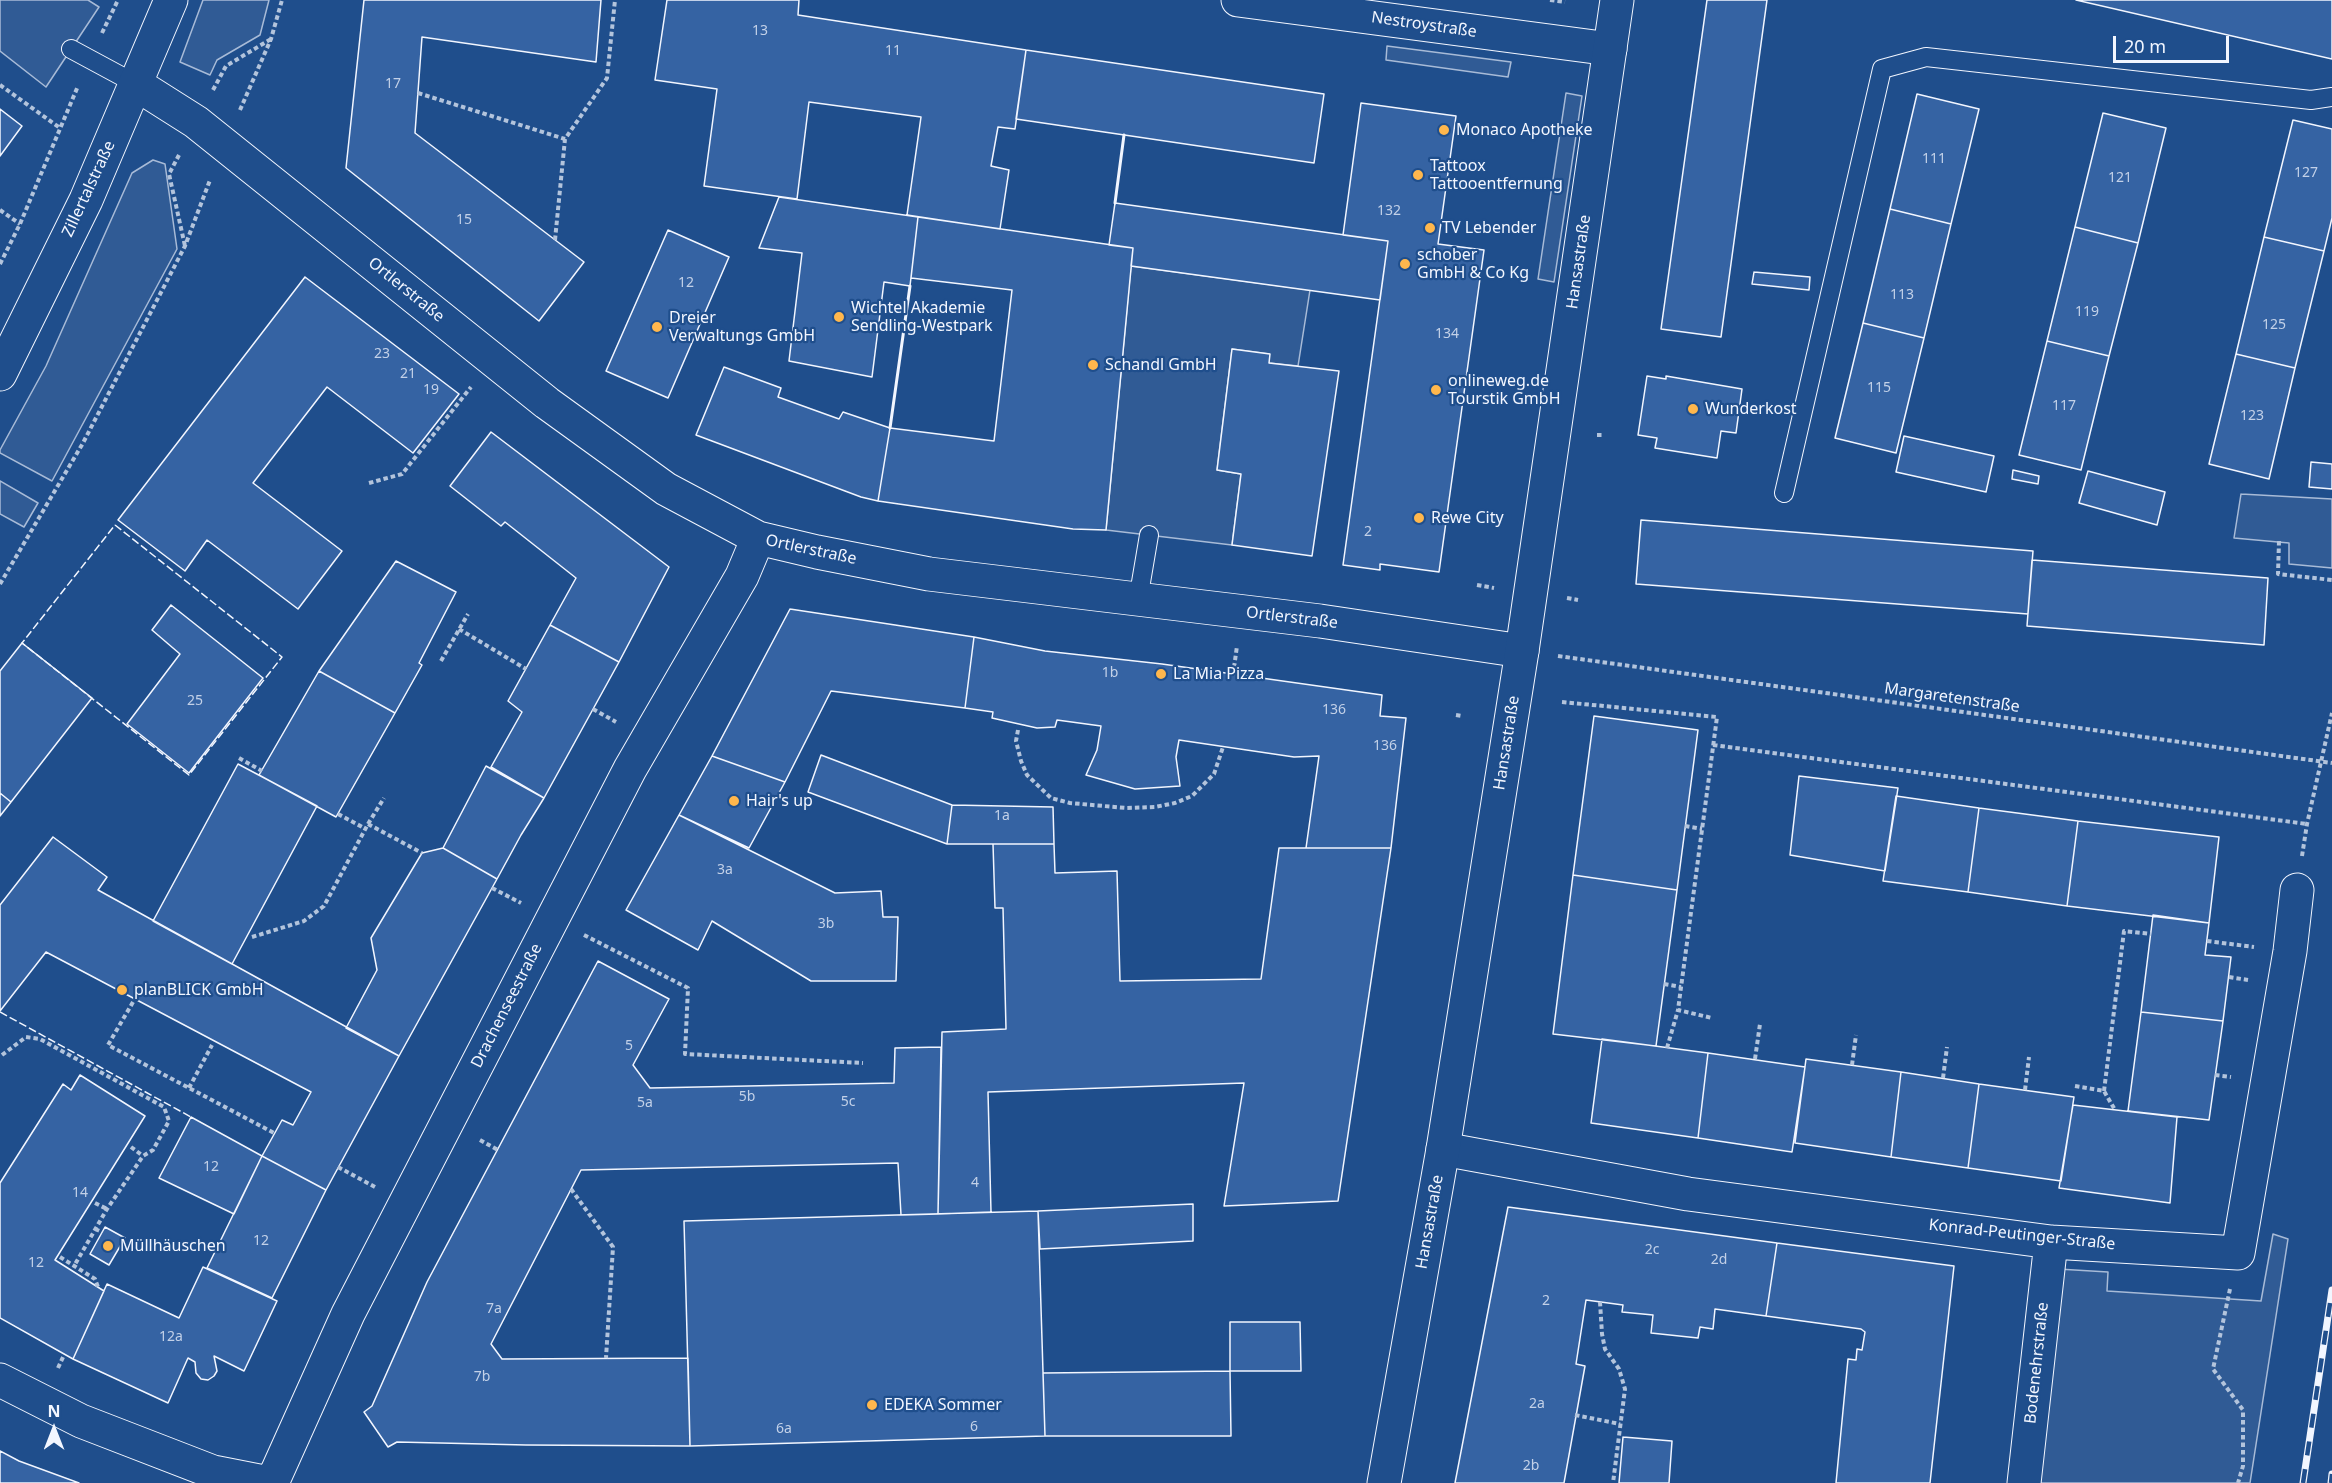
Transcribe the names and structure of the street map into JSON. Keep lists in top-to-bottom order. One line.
{"streets":{"street":["Nestroystraße","Zillertalstraße","Hansastraße","Ortlerstraße","Drachenseestraße","Konrad-Peutinger-Straße","Bodenehrstraße"],"path":["Margaretenstraße"]},"crossings":[["Nestroystraße","Hansastraße"],["Zillertalstraße","Ortlerstraße"],["Hansastraße","Ortlerstraße"],["Hansastraße","Konrad-Peutinger-Straße"],["Ortlerstraße","Drachenseestraße"],["Konrad-Peutinger-Straße","Bodenehrstraße"]],"places":["Monaco Apotheke","Tattoox Tattooentfernung","TV Lebender","schober GmbH & Co Kg","Wichtel Akademie Sendling-Westpark","Dreier Verwaltungs GmbH","Schandl GmbH","onlineweg.de Tourstik GmbH","Wunderkost","Rewe City","La Mia Pizza","Hair's up","planBLICK GmbH","Müllhäuschen","EDEKA Sommer"],"house_numbers":["13","11","17","111","127","121","132","15","12","113","119","125","134","23","21","115","19","117","123","2","1b","25","136","136","1a","3a","3b","5","5b","5c","5a","12","4","14","12","2c","2d","12","2","7a","12a","7b","2a","6","6a","2b"],"scale_bar":"20 m","north":"top"}
